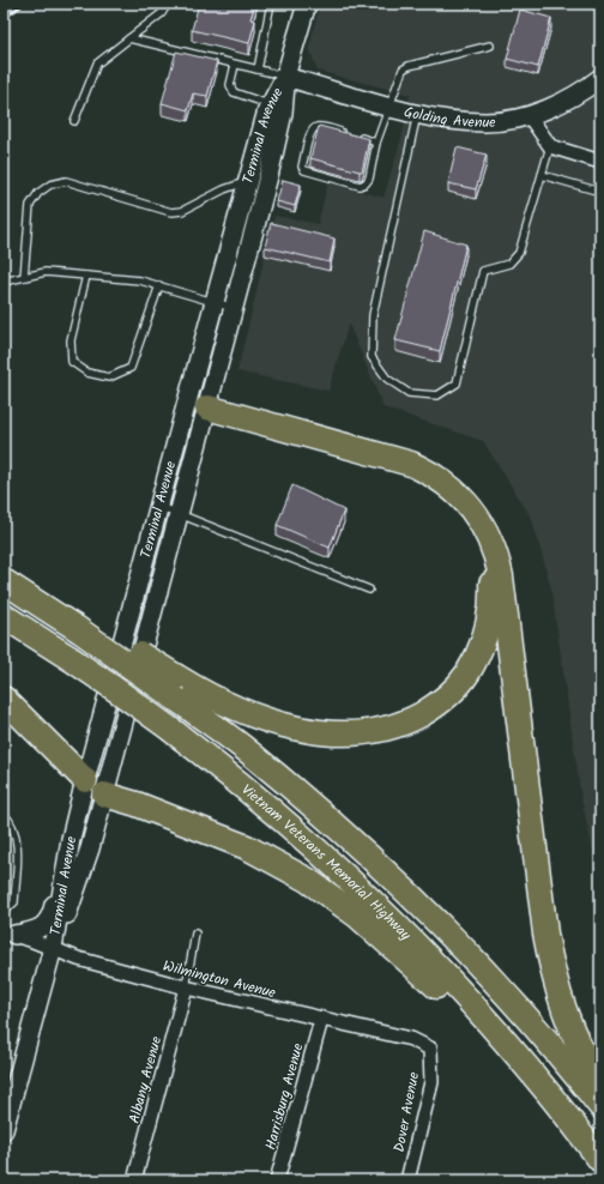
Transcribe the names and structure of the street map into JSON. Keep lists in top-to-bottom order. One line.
{"streets":{"highway":["Vietnam Veterans Memorial Highway"],"main road":["Golding Avenue","Terminal Avenue"],"street":["Wilmington Avenue","Albany Avenue","Harrisburg Avenue","Dover Avenue"]},"crossings":[["Golding Avenue","Terminal Avenue"],["Terminal Avenue","Wilmington Avenue"],["Wilmington Avenue","Albany Avenue"],["Wilmington Avenue","Harrisburg Avenue"],["Wilmington Avenue","Dover Avenue"]]}
